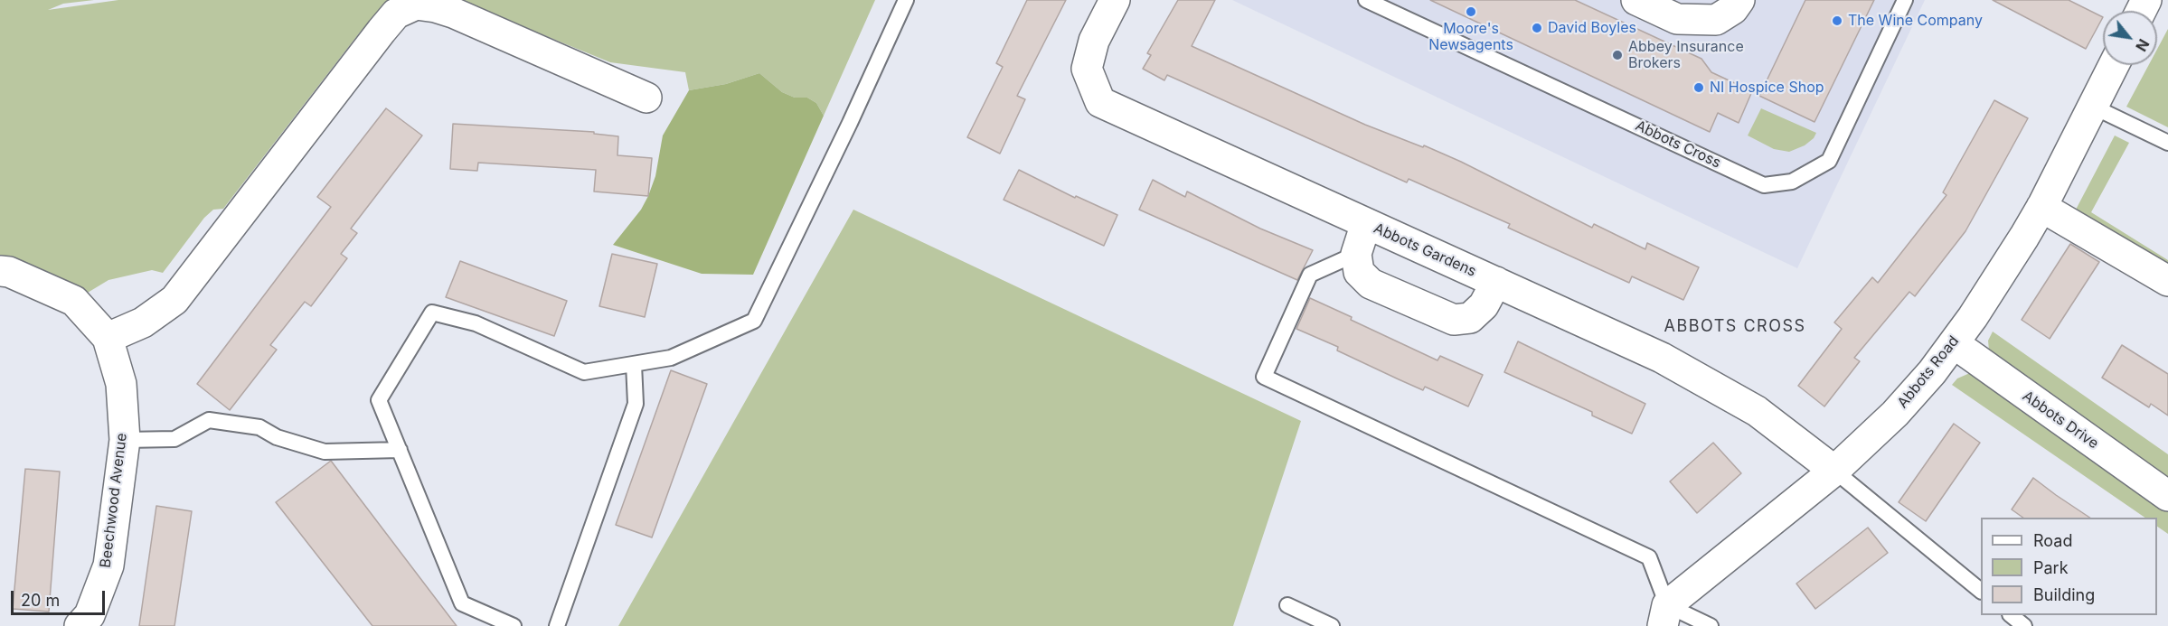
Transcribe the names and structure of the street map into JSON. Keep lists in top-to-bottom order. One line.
{"streets":{"street":["Abbots Gardens","Abbots Road","Abbots Drive","Beechwood Avenue"],"lane":["Abbots Cross"]},"crossings":[["Abbots Gardens","Abbots Road"],["Abbots Road","Abbots Drive"]],"districts":["ABBOTS CROSS"],"places":["Moore's Newsagents","The Wine Company","David Boyles","Abbey Insurance Brokers","NI Hospice Shop"],"legend":["Road","Park","Building"],"scale_bar":"20 m","north":"bottom right"}
